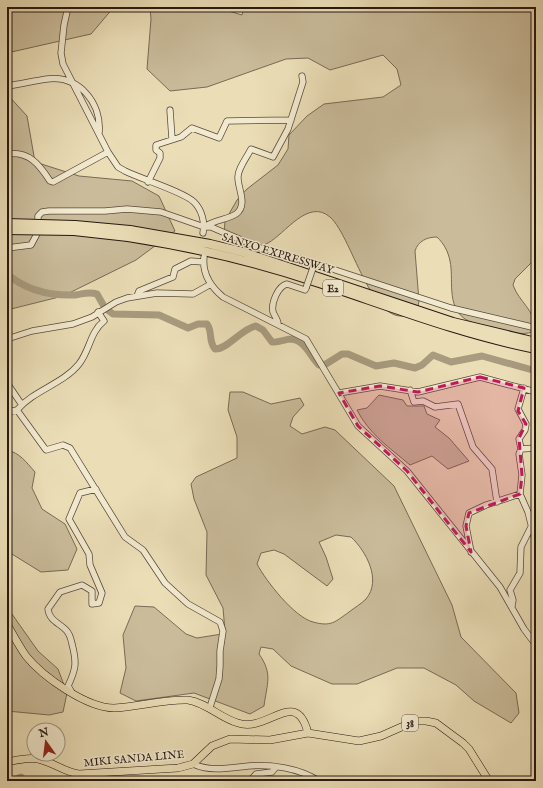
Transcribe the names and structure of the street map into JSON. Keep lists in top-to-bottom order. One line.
{"streets":{"highway":["SANYO EXPRESSWAY","E2"],"main road":["38","MIKI SANDA LINE"]},"north":"top"}
